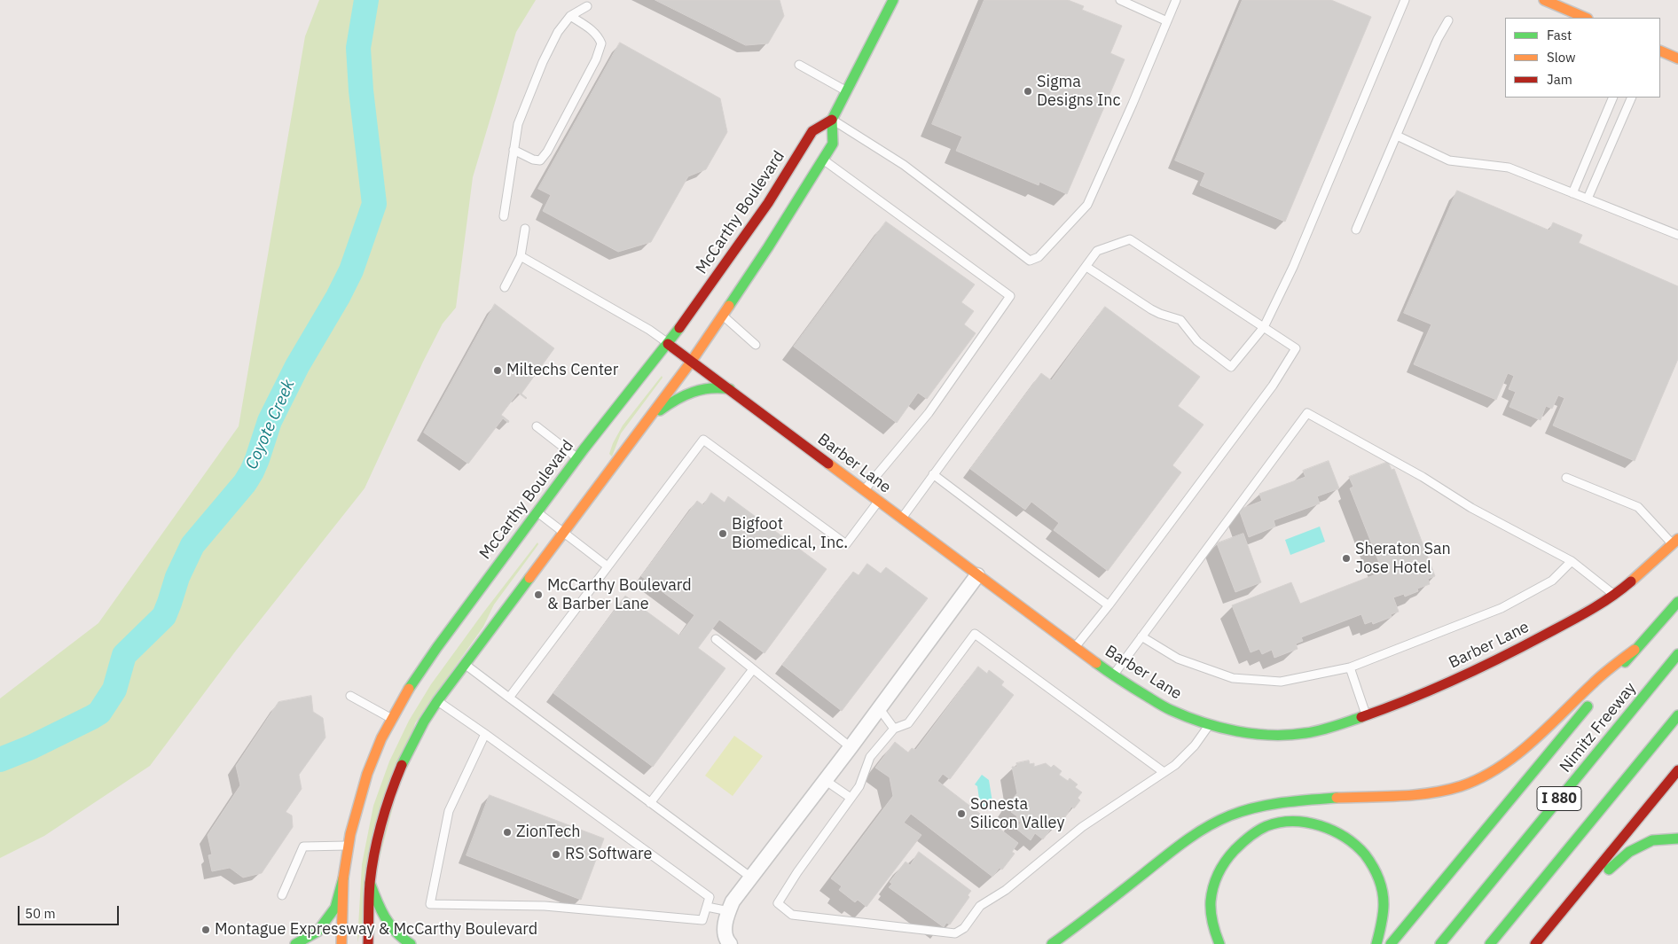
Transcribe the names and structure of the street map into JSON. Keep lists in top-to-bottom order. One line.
{"streets":{"main road":["McCarthy Boulevard","Barber Lane","Nimitz Freeway","I 880"]},"crossings":[["McCarthy Boulevard","Barber Lane"]],"water":["Coyote Creek"],"places":["Sigma Designs Inc","Miltechs Center","Bigfoot Biomedical, Inc.","Sheraton San Jose Hotel","McCarthy Boulevard & Barber Lane","Sonesta Silicon Valley","ZionTech","RS Software","Montague Expressway & McCarthy Boulevard"],"legend":["Fast","Slow","Jam"],"scale_bar":"50 m"}
